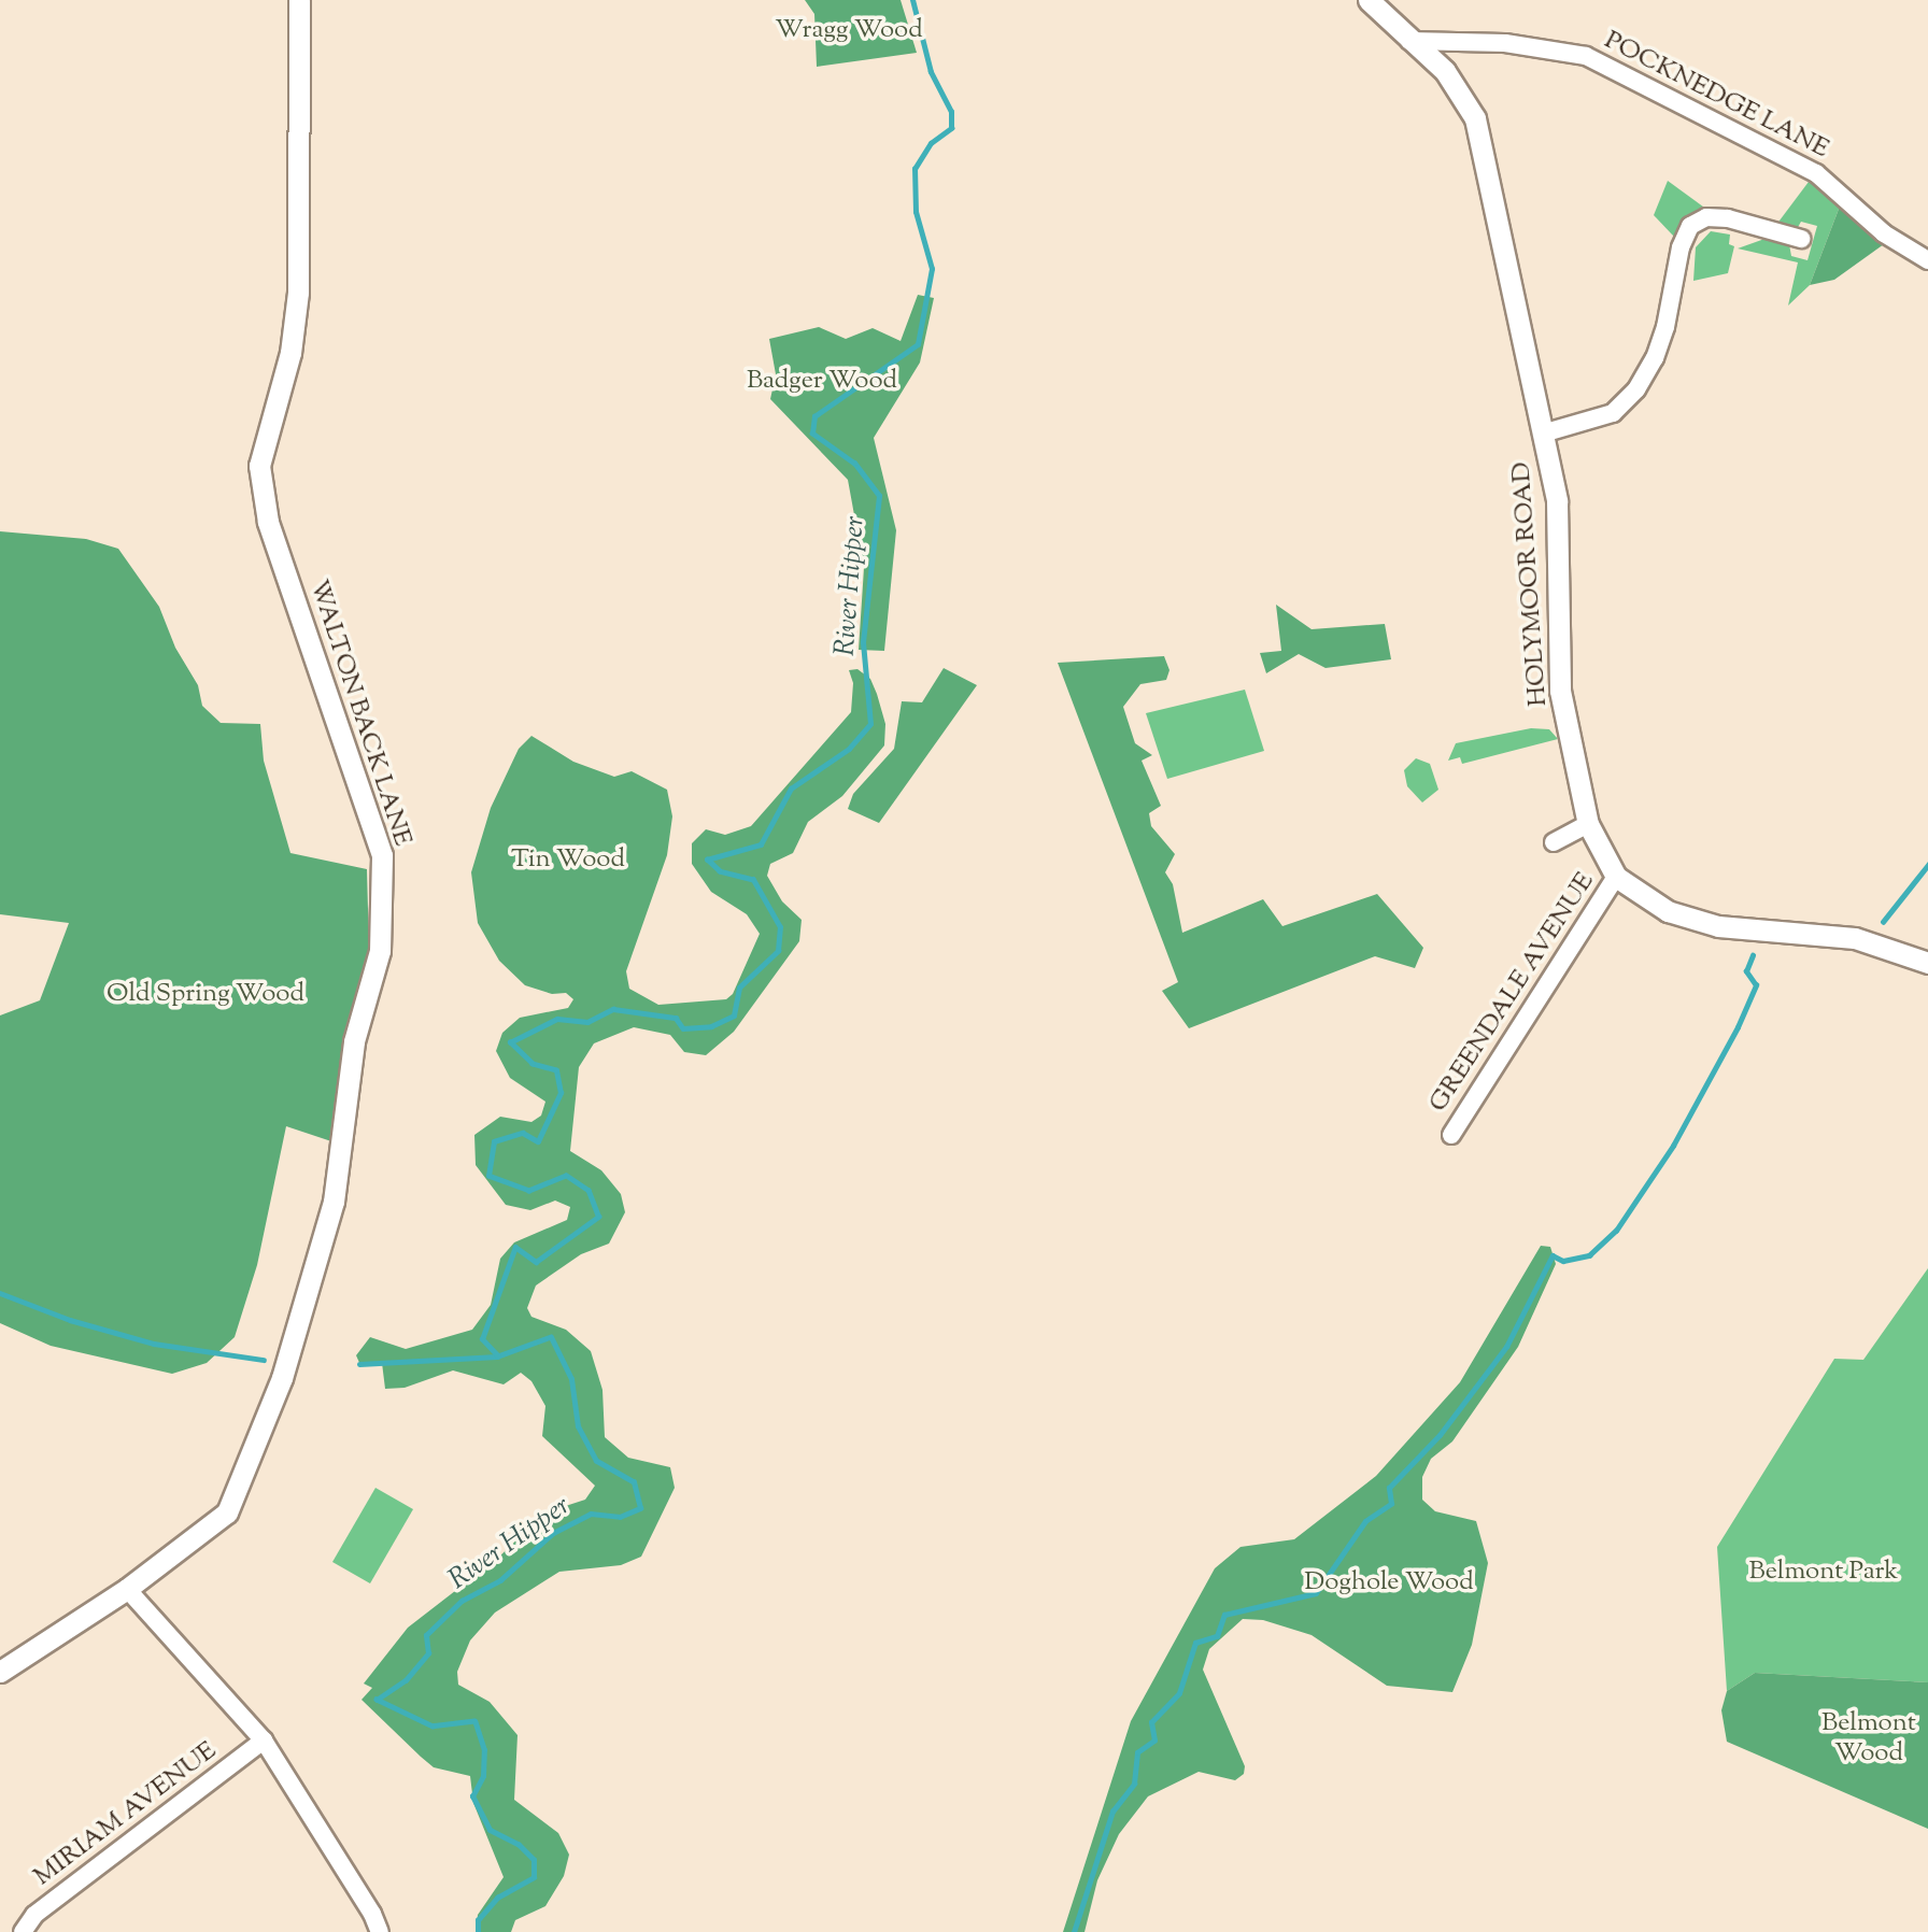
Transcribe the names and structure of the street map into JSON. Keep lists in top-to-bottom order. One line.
{"streets":{"street":["POCKNEDGE LANE","HOLYMOOR ROAD","WALTON BACK LANE","GREENDALE AVENUE","MIRIAM AVENUE"]},"crossings":[["POCKNEDGE LANE","HOLYMOOR ROAD"],["HOLYMOOR ROAD","GREENDALE AVENUE"]],"water":["River Hipper"],"parks":["Wragg Wood","Badger Wood","Tin Wood","Old Spring Wood","Belmont Park","Doghole Wood","Belmont Wood"]}
